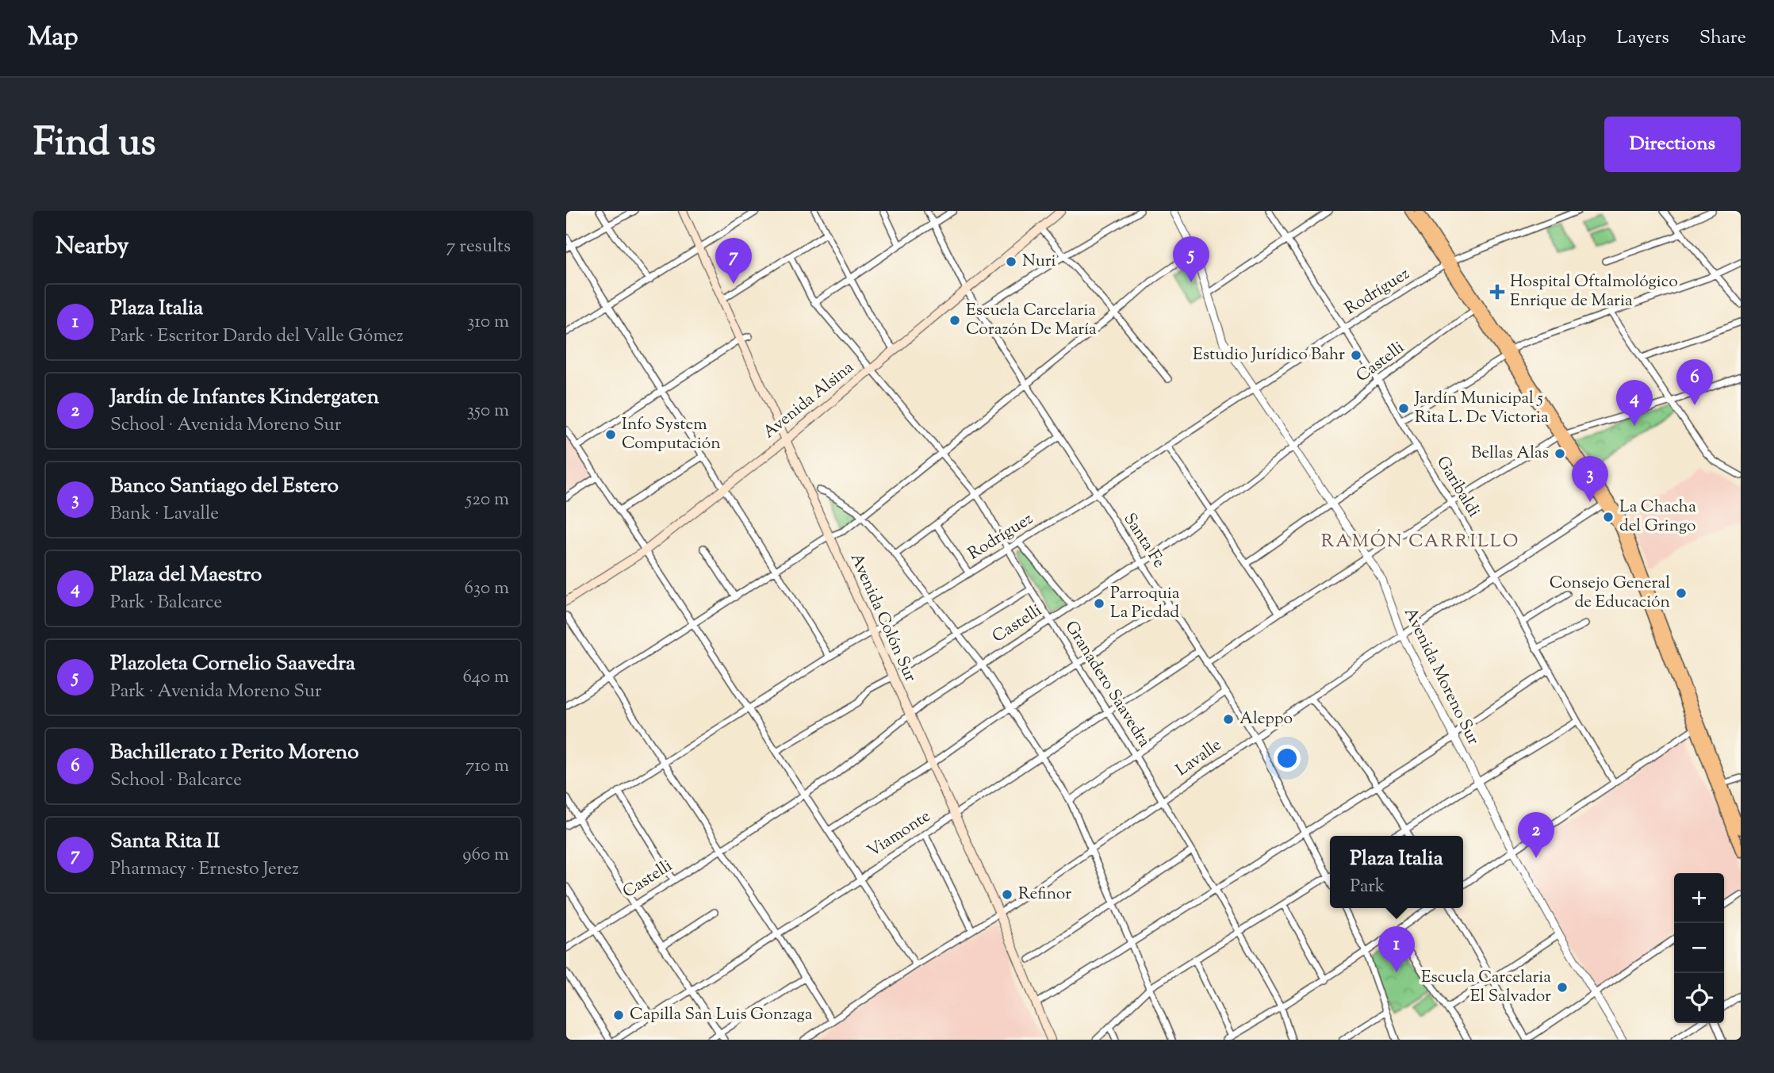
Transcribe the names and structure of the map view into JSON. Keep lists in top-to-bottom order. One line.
{"streets":{"main road":["Avenida Alsina","Avenida Colón Sur"],"street":["Rodríguez","Castelli","Garibaldi","Santa Fe","Avenida Moreno Sur","Granadero Saavedra","Lavalle","Viamonte"]},"crossings":[["Rodríguez","Garibaldi"],["Rodríguez","Santa Fe"],["Rodríguez","Avenida Colón Sur"],["Rodríguez","Avenida Moreno Sur"],["Rodríguez","Granadero Saavedra"],["Castelli","Garibaldi"],["Castelli","Santa Fe"],["Castelli","Avenida Colón Sur"],["Castelli","Avenida Moreno Sur"],["Castelli","Granadero Saavedra"],["Avenida Alsina","Santa Fe"],["Avenida Alsina","Avenida Colón Sur"],["Avenida Alsina","Granadero Saavedra"],["Garibaldi","Lavalle"],["Santa Fe","Lavalle"],["Santa Fe","Viamonte"],["Avenida Colón Sur","Lavalle"],["Avenida Colón Sur","Viamonte"],["Avenida Moreno Sur","Lavalle"],["Granadero Saavedra","Lavalle"],["Granadero Saavedra","Viamonte"]],"districts":["RAMÓN CARRILLO"],"places":{"other":["Nuri","Escuela Carcelaria Corazón De María","Estudio Jurídico Bahr","Jardín Municipal 5 Rita L. De Victoria","Info System Computación","Bellas Alas","La Chacha del Gringo","Consejo General de Educación","Parroquia La Piedad","Aleppo","Refinor","Escuela Carcelaria El Salvador","Capilla San Luis Gonzaga"],"health":["Hospital Oftalmológico Enrique de Maria"]},"page":{"header":"Map","nav":["Map","Layers","Share"],"title":"Find us","buttons":"Directions","heading":["Nearby","7 results"],"pins":["5","7","6","4","3","2","1"],"list":[{"mark":"1","name":"Plaza Italia","note":"Park · Escritor Dardo del Valle Gómez","value":"310 m"},{"mark":"2","name":"Jardín de Infantes Kindergaten","note":"School · Avenida Moreno Sur","value":"350 m"},{"mark":"3","name":"Banco Santiago del Estero","note":"Bank · Lavalle","value":"520 m"},{"mark":"4","name":"Plaza del Maestro","note":"Park · Balcarce","value":"630 m"},{"mark":"5","name":"Plazoleta Cornelio Saavedra","note":"Park · Avenida Moreno Sur","value":"640 m"},{"mark":"6","name":"Bachillerato 1 Perito Moreno","note":"School · Balcarce","value":"710 m"},{"mark":"7","name":"Santa Rita II","note":"Pharmacy · Ernesto Jerez","value":"960 m"}],"popup":["Plaza Italia","Park"],"map_buttons":["+","−"]}}
